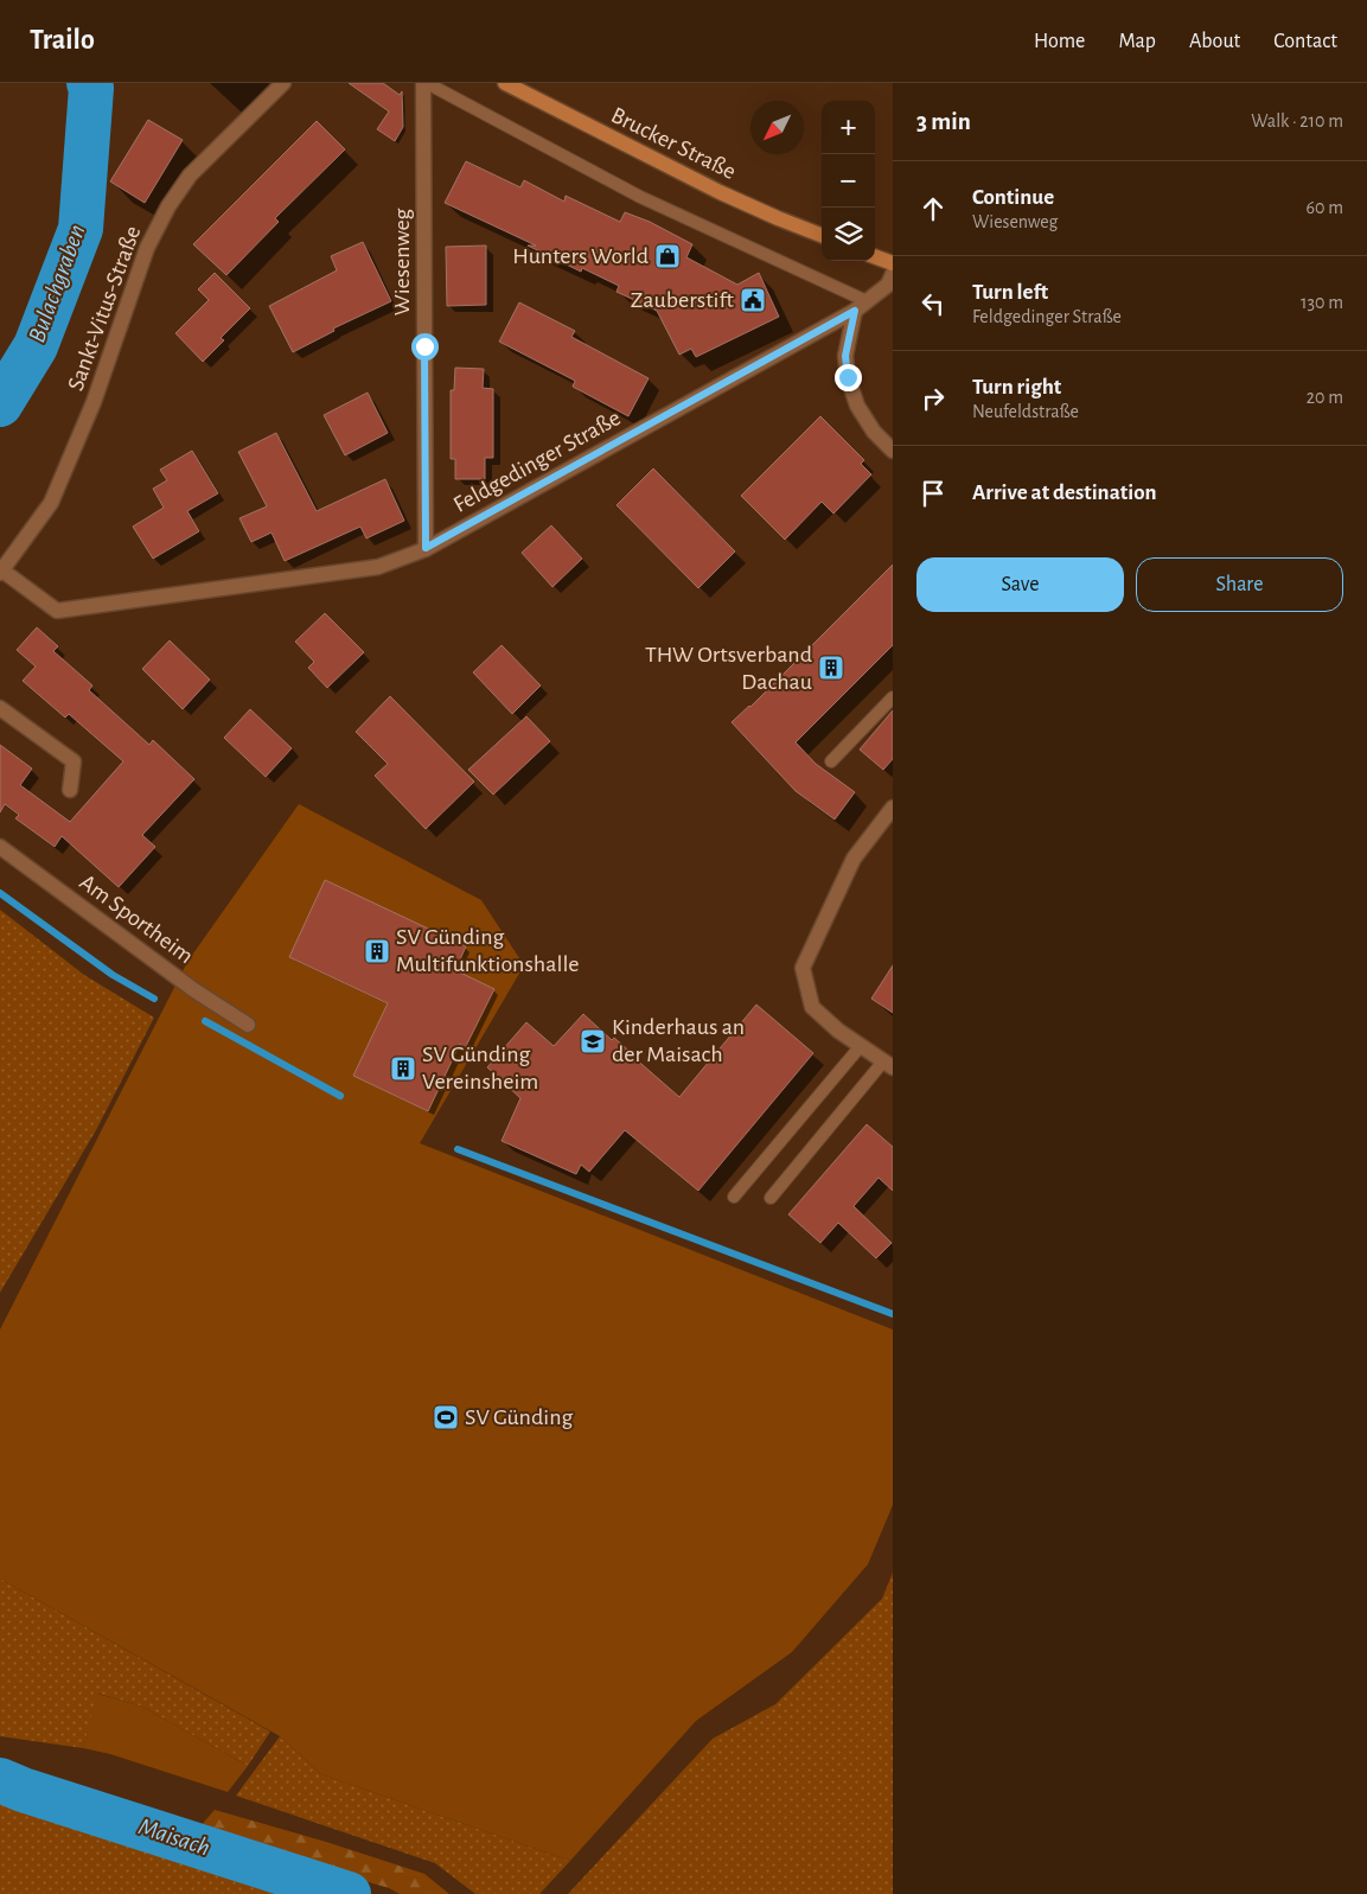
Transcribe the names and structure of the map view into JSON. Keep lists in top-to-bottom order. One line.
{"streets":{"main road":["Brucker Straße"],"street":["Wiesenweg","Sankt-Vitus-Straße","Feldgedinger Straße","Am Sportheim"]},"crossings":[["Wiesenweg","Feldgedinger Straße"],["Sankt-Vitus-Straße","Feldgedinger Straße"]],"water":["Bulachgraben","Maisach"],"places":{"shop":["Hunters World"],"public building":["Zauberstift"],"building":["THW Ortsverband Dachau","SV Günding Multifunktionshalle","SV Günding Vereinsheim"],"school or university":["Kinderhaus an der Maisach"],"sports":["SV Günding"]},"north":"bottom left","page":{"header":"Trailo","nav":["Home","Map","About","Contact"],"heading":["3 min","Walk · 210 m"],"map_buttons":["+","−"],"list":[["Continue","Wiesenweg","60 m"],["Turn left","Feldgedinger Straße","130 m"],["Turn right","Neufeldstraße","20 m"],"Arrive at destination"],"buttons":["Save","Share"]}}
